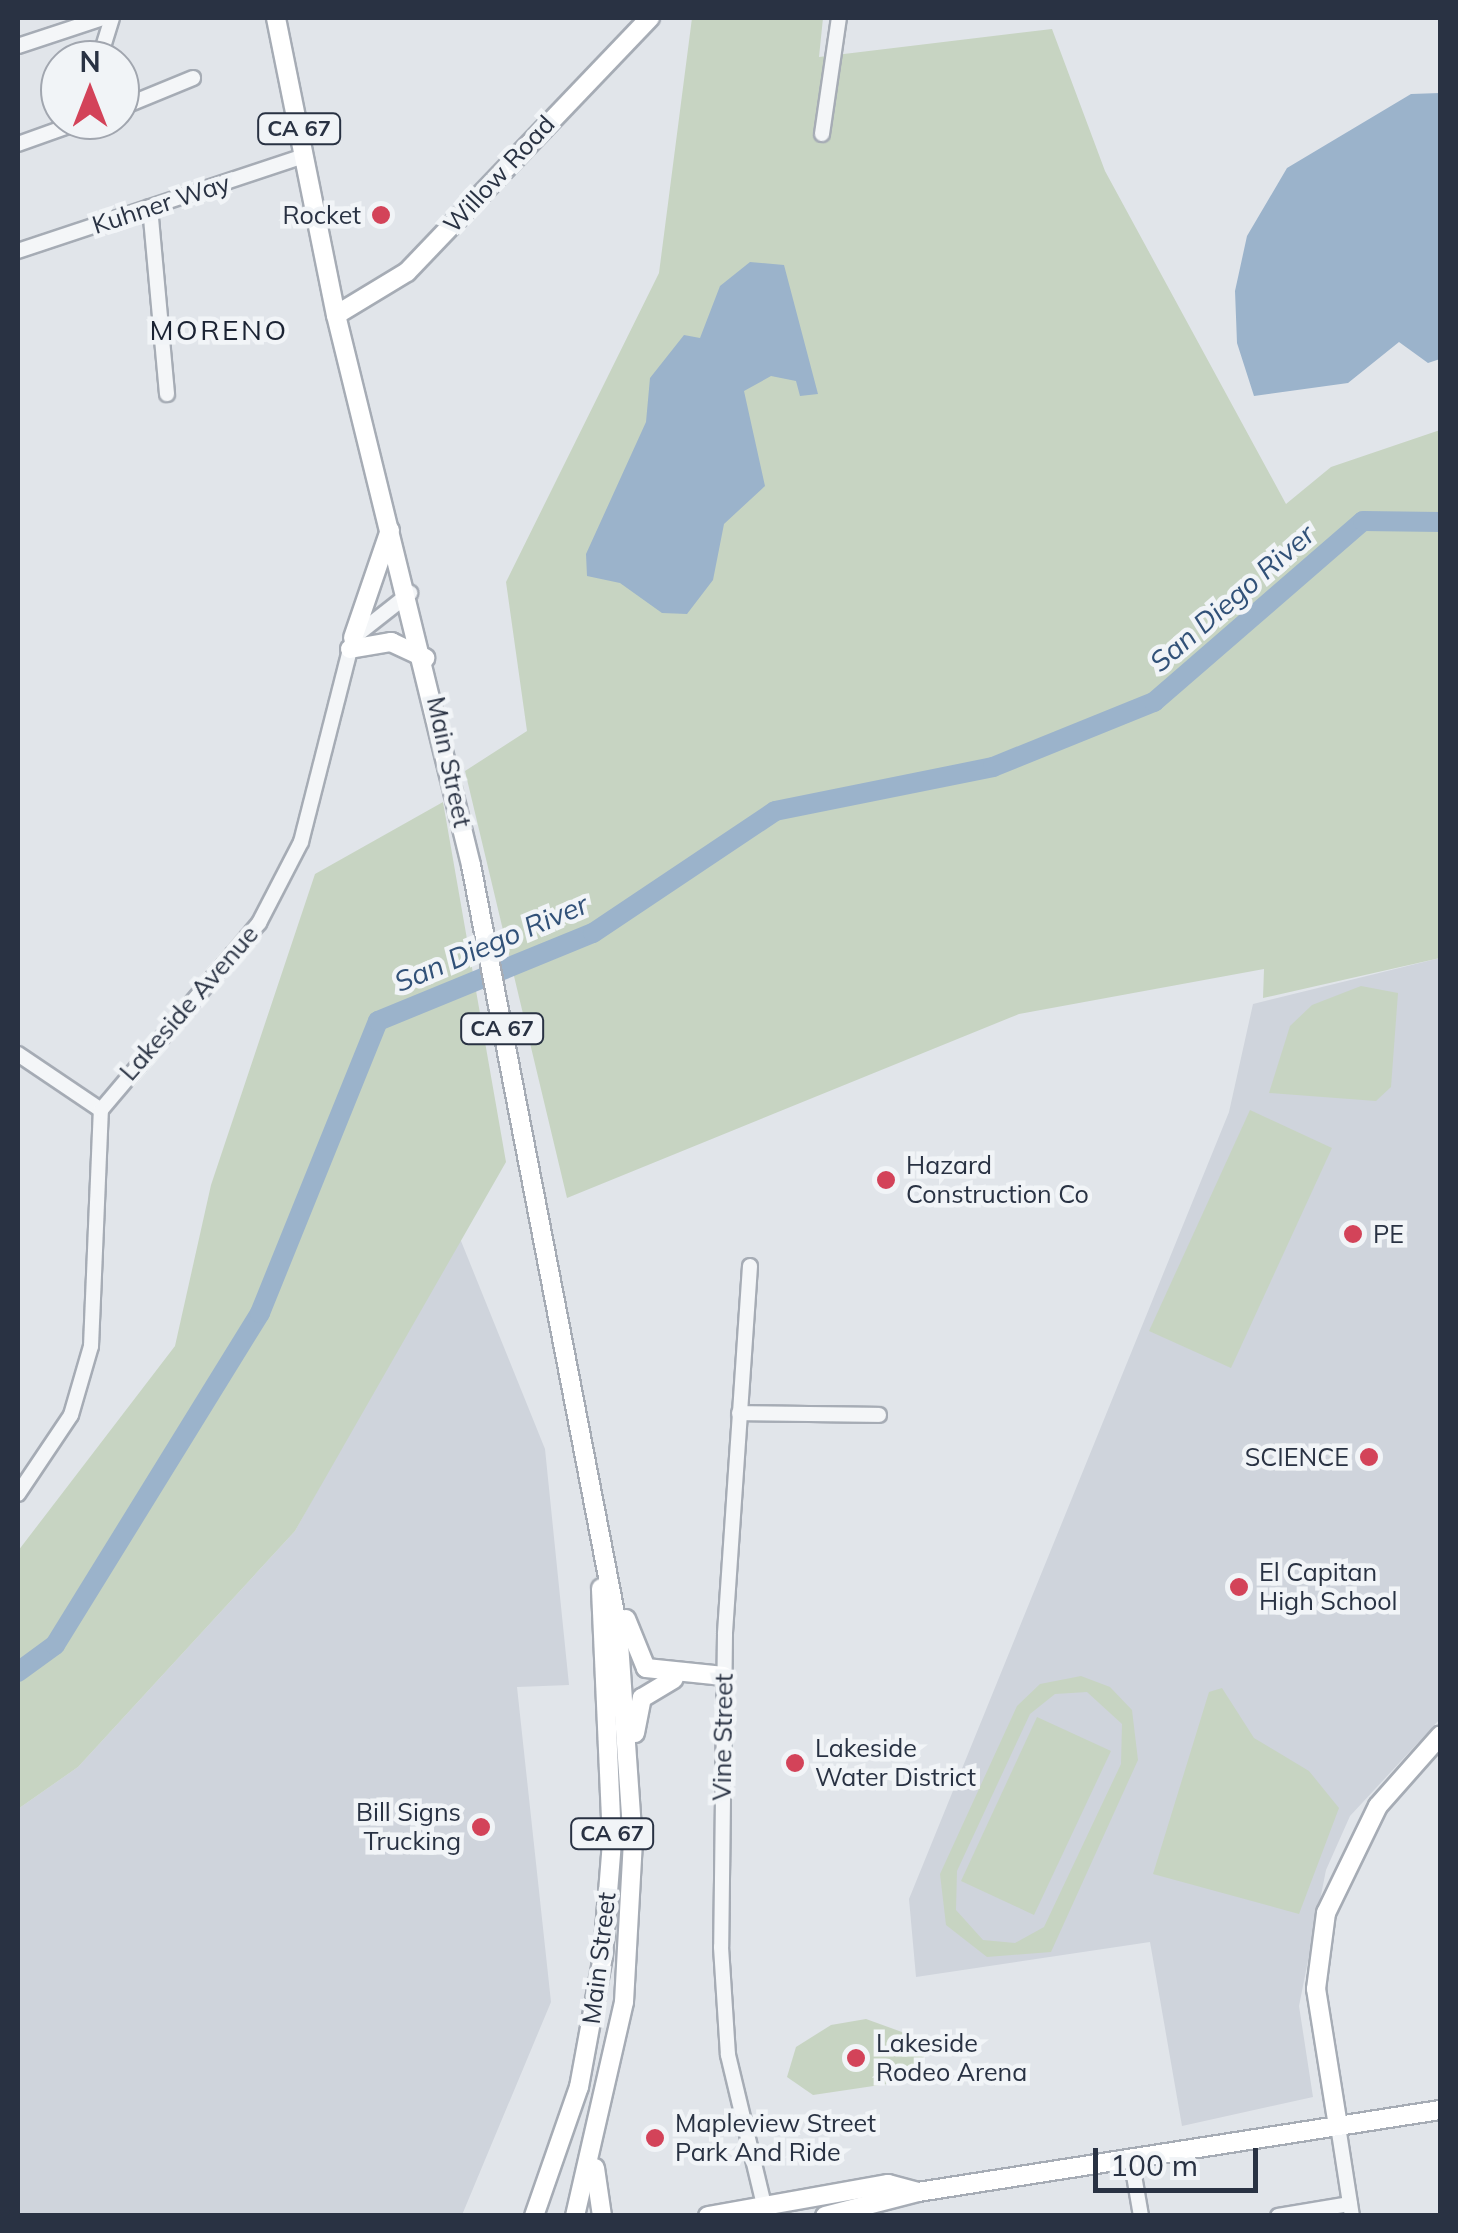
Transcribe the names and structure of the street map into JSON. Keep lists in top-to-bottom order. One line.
{"streets":{"main road":["CA 67","Willow Road","Main Street"],"street":["Kuhner Way","Lakeside Avenue","Vine Street"]},"crossings":[["Willow Road","Main Street"],["Kuhner Way","Main Street"]],"districts":["MORENO"],"water":["San Diego River"],"places":["Rocket","Hazard Construction Co","PE","SCIENCE","El Capitan High School","Lakeside Water District","Bill Signs Trucking","Lakeside Rodeo Arena","Mapleview Street Park And Ride"],"scale_bar":"100 m","north":"top"}
